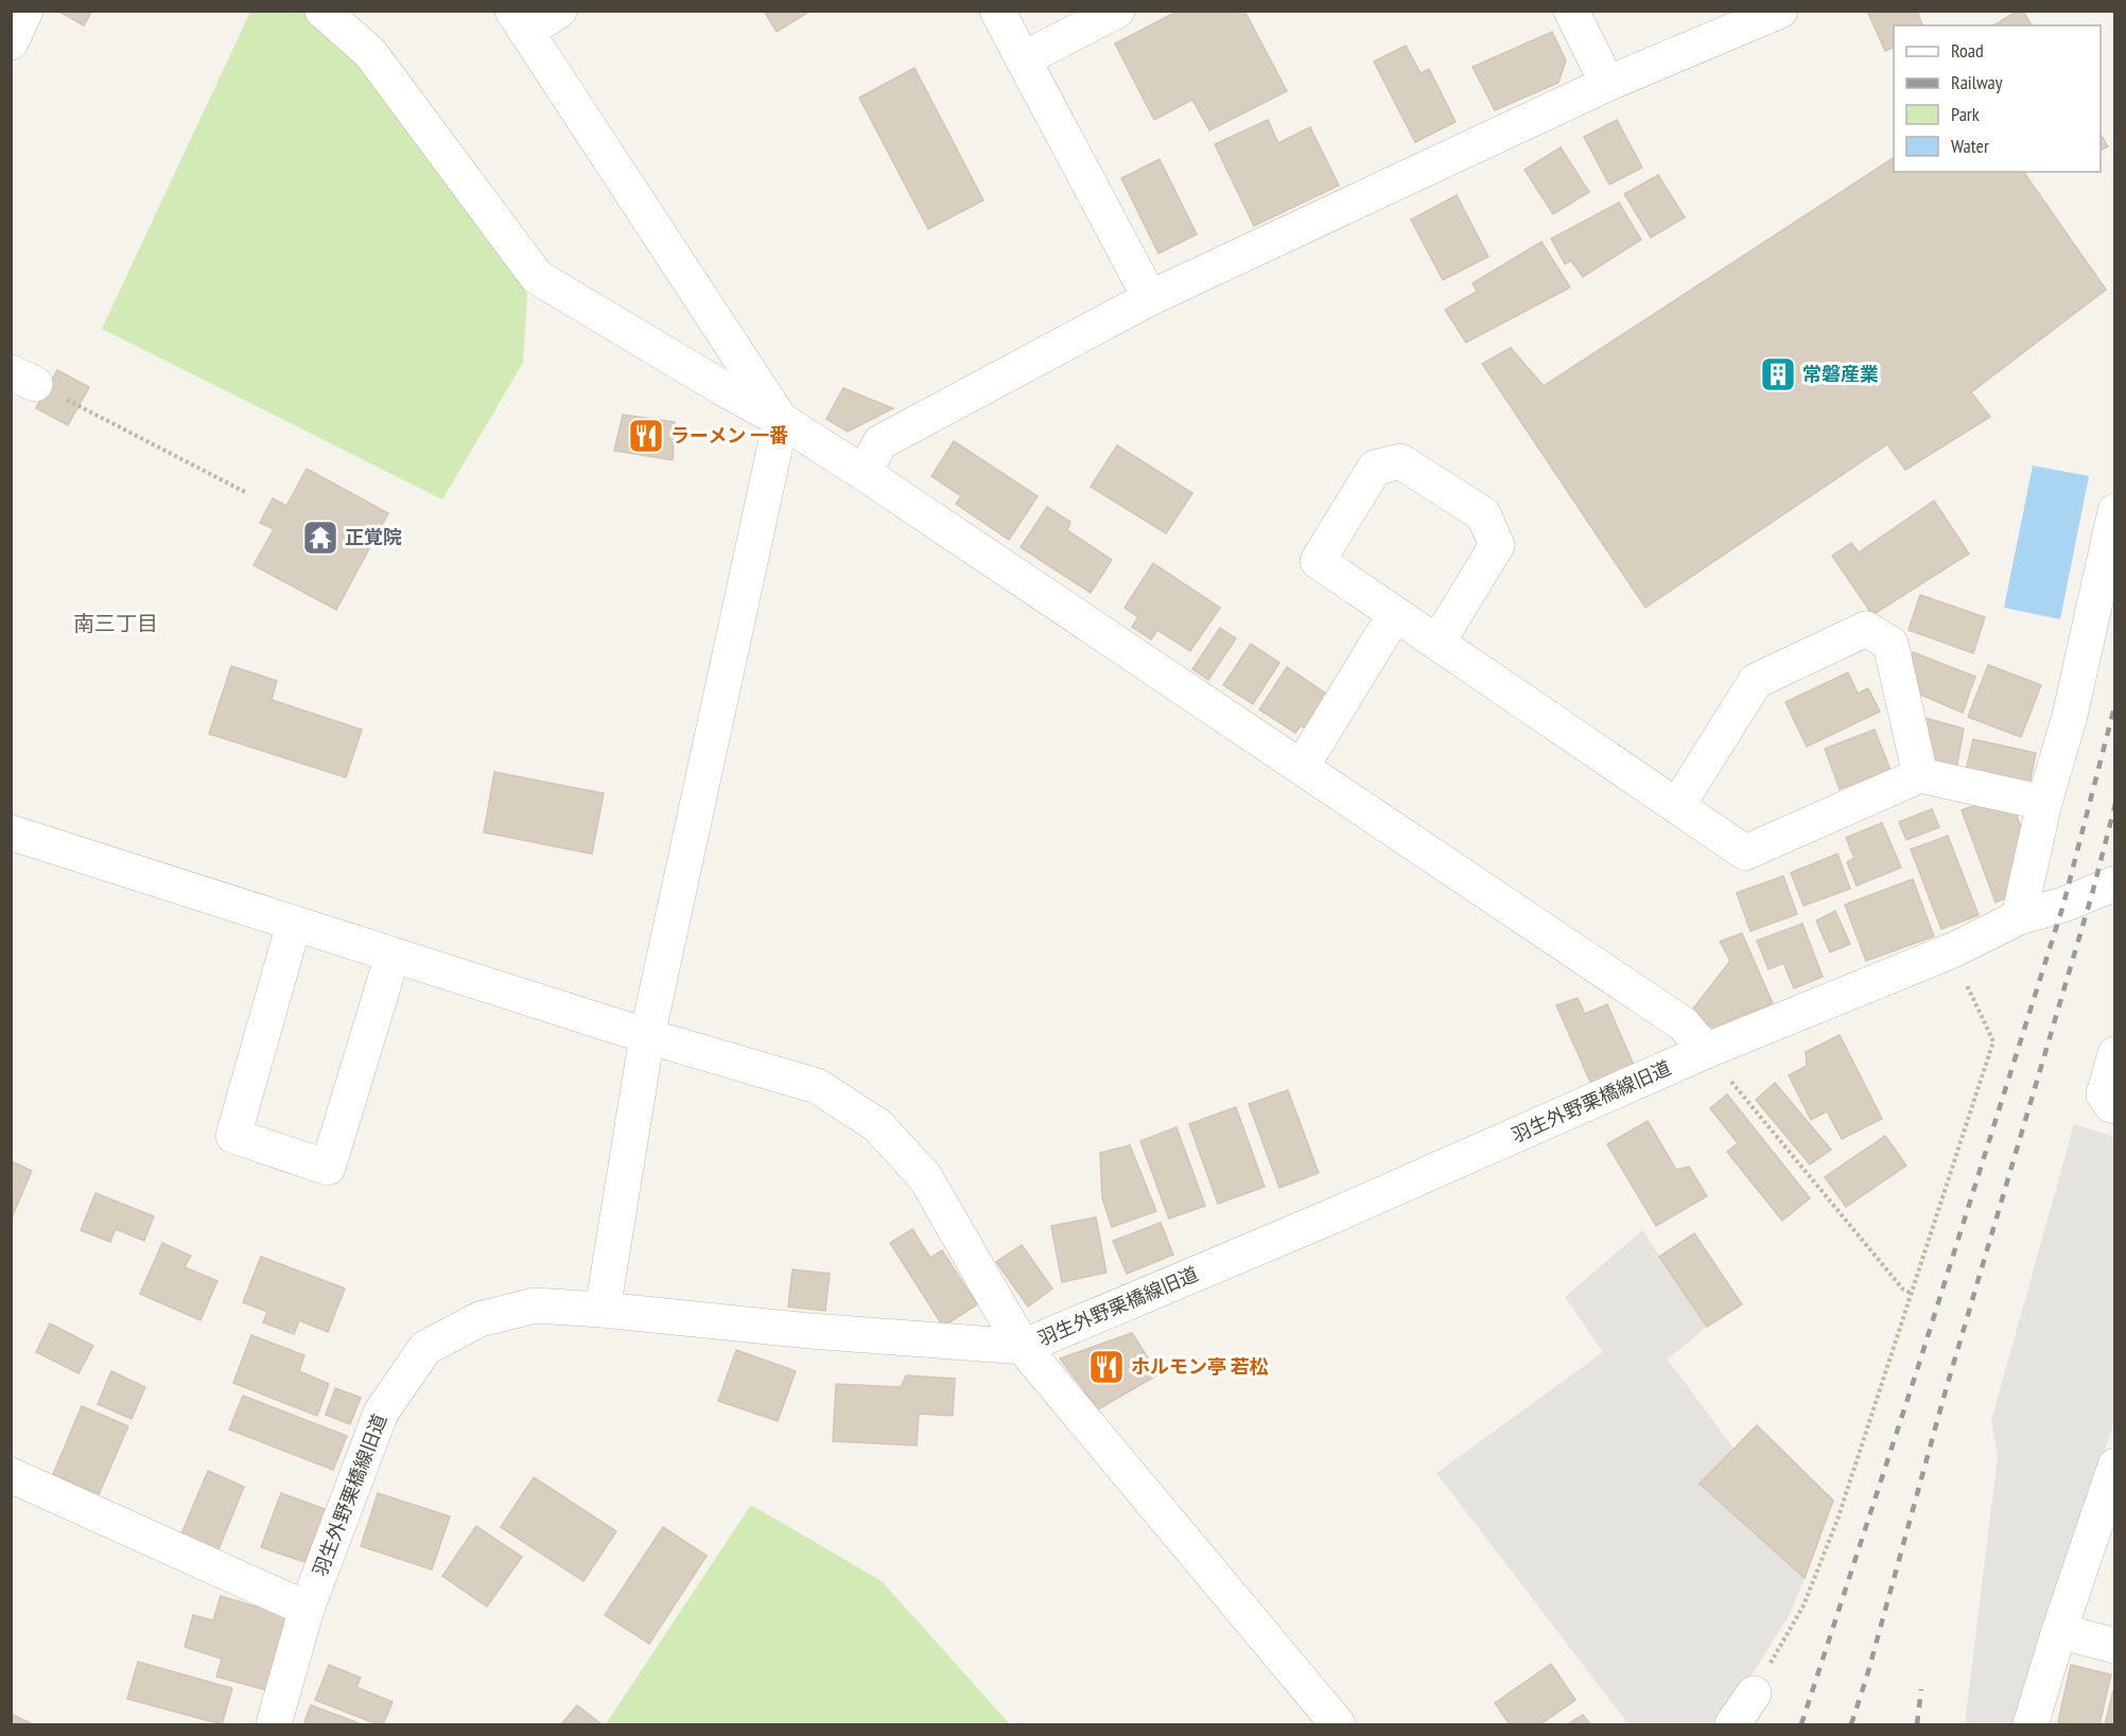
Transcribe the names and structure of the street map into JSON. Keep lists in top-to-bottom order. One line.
{"streets":{"street":["羽生外野栗橋線旧道"]},"districts":["南三丁目"],"places":{"building":["常磐産業"],"restaurant":["ラーメン 一番","ホルモン亭 若松"],"temple":["正覚院"]},"legend":["Road","Railway","Park","Water"]}
